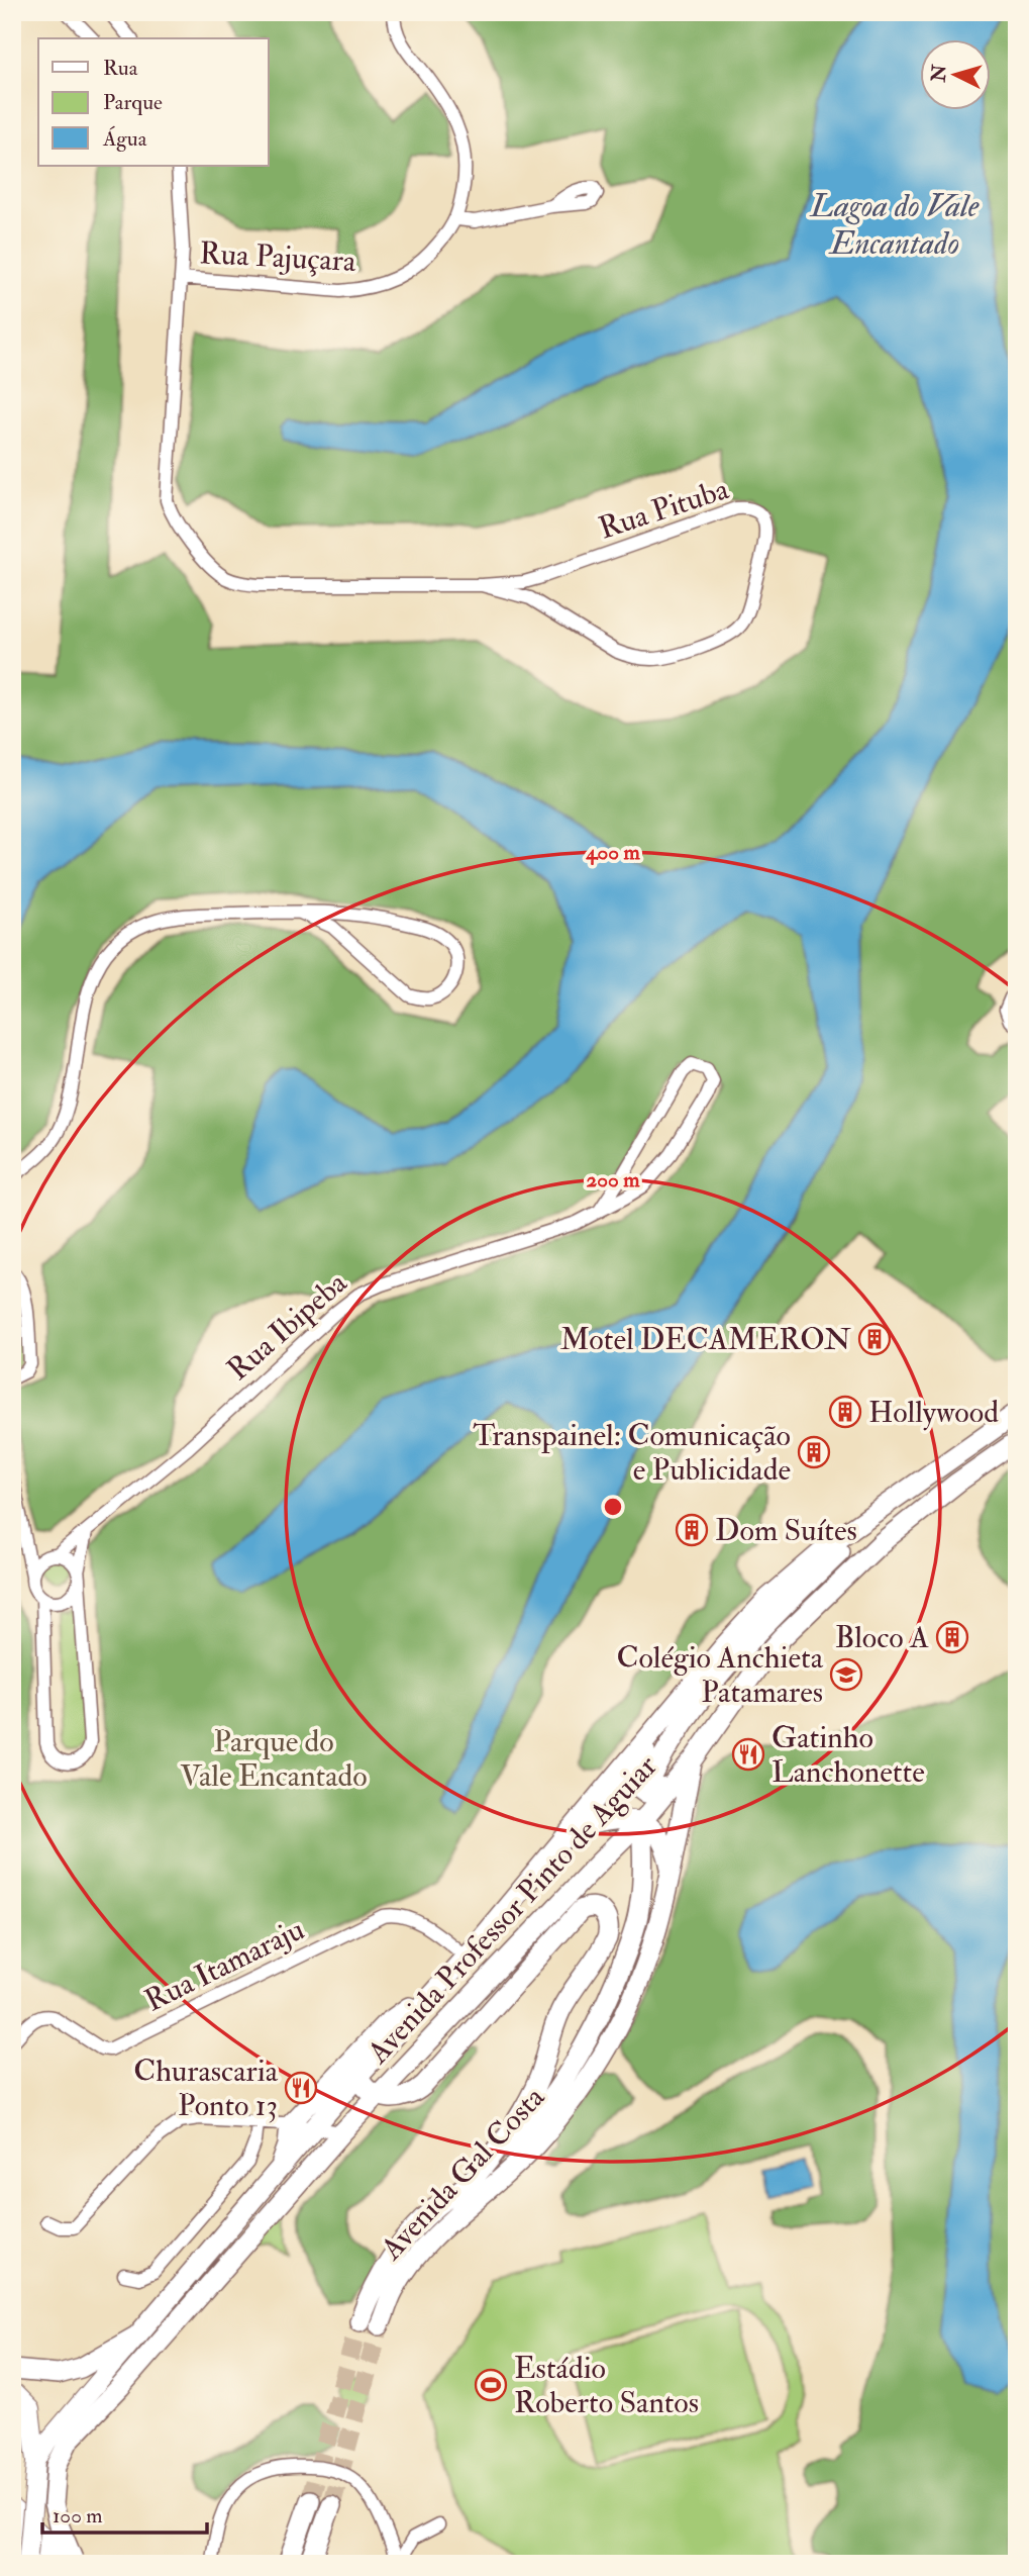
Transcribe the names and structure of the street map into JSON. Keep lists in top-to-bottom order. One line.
{"streets":{"main road":["Avenida Professor Pinto de Aguiar","Avenida Gal Costa"],"street":["Rua Pajuçara","Rua Pituba","Rua Ibipeba","Rua Itamaraju"]},"crossings":[["Rua Pajuçara","Rua Pituba"],["Avenida Professor Pinto de Aguiar","Rua Itamaraju"],["Avenida Professor Pinto de Aguiar","Avenida Gal Costa"]],"water":["Lagoa do Vale Encantado"],"parks":["Parque do Vale Encantado"],"places":{"building":["Motel DECAMERON","Hollywood","Transpainel: Comunicação e Publicidade","Dom Suítes","Bloco A"],"school or university":["Colégio Anchieta Patamares"],"restaurant":["Gatinho Lanchonette","Churascaria Ponto 13"],"sports":["Estádio Roberto Santos"]},"legend":["Rua","Parque","Água"],"scale_bar":"100 m","north":"left","rings":["400 m","200 m"]}
